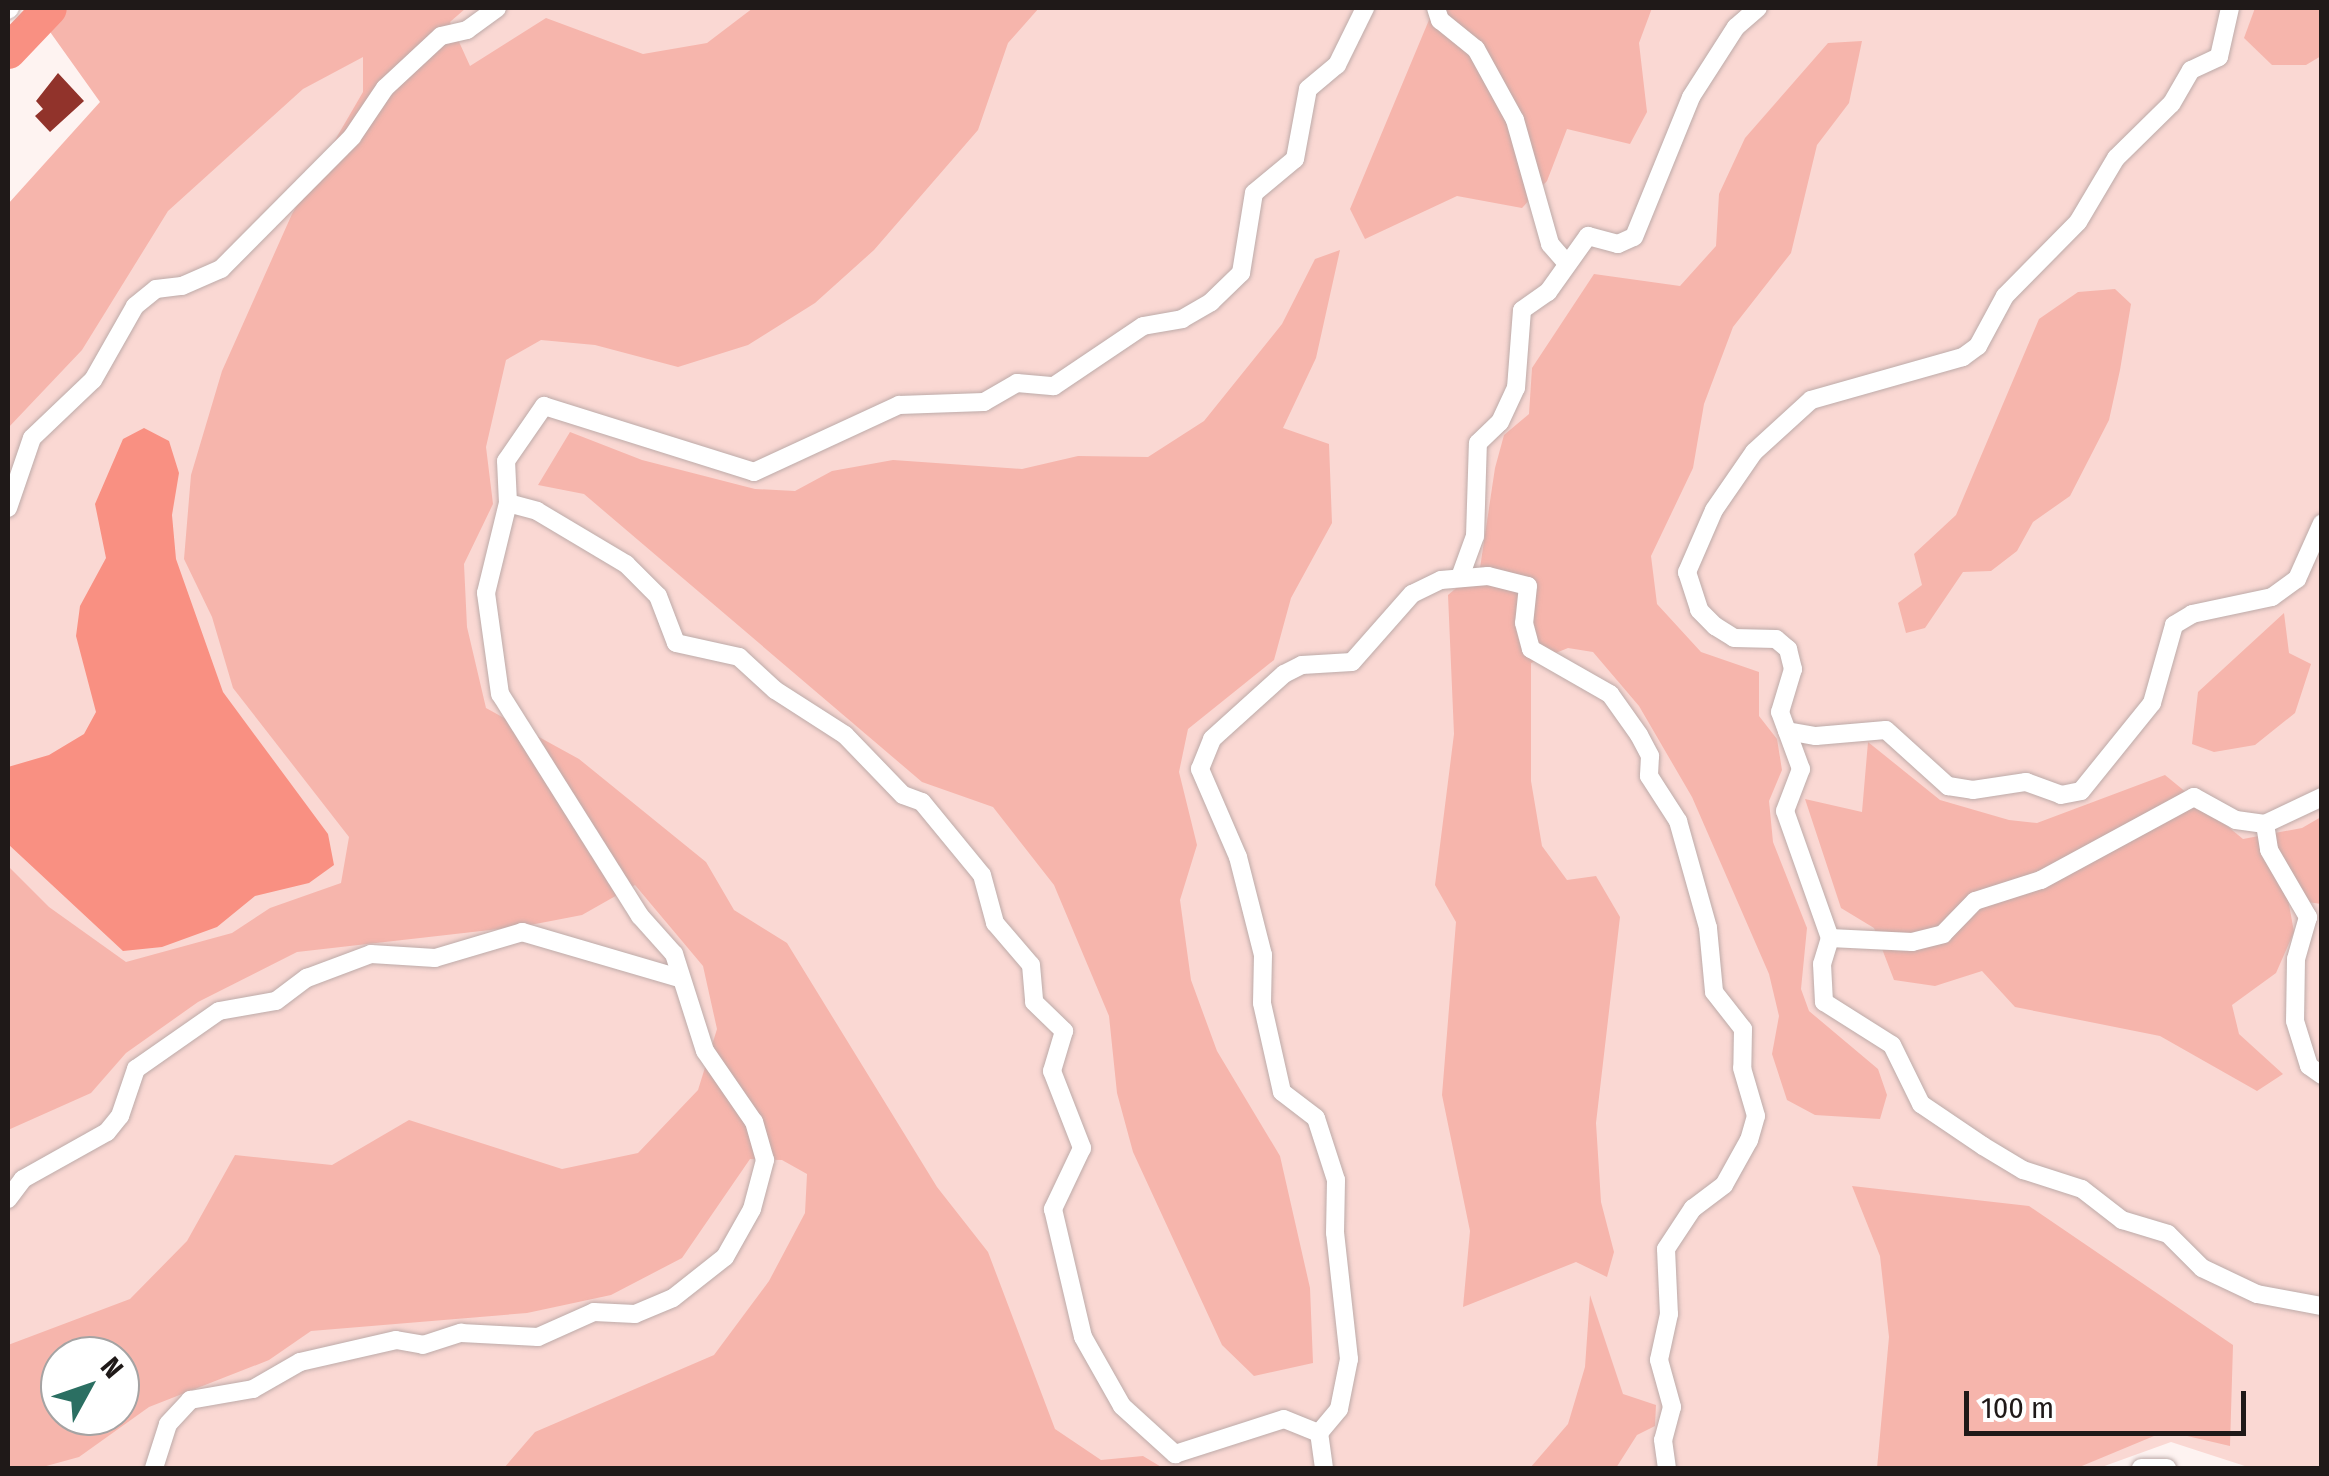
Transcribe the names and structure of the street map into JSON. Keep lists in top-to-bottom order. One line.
{"scale_bar":"100 m","north":"top right"}
